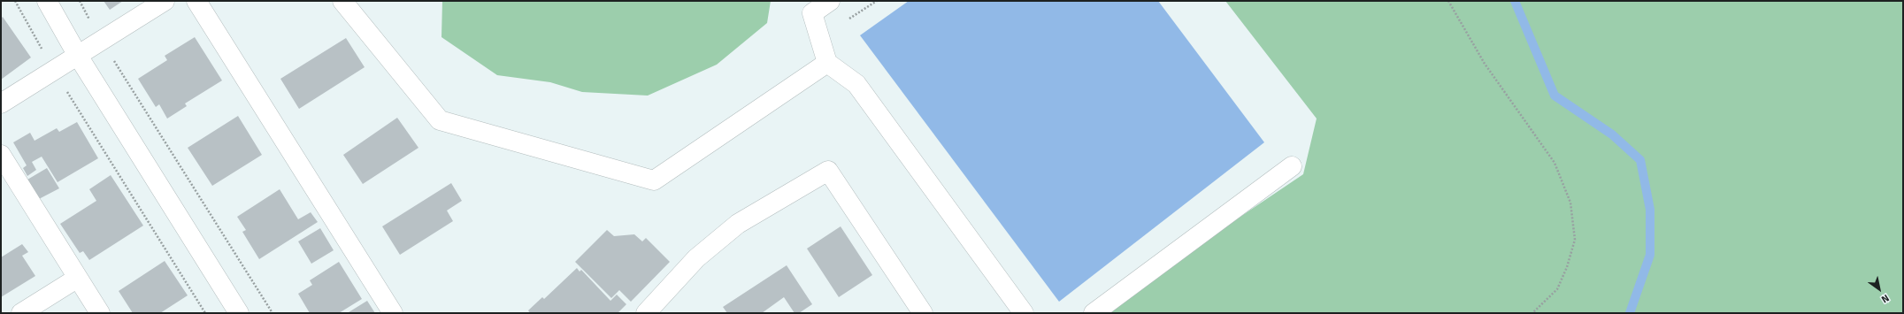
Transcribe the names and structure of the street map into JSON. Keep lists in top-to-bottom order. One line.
{"north":"bottom right"}
